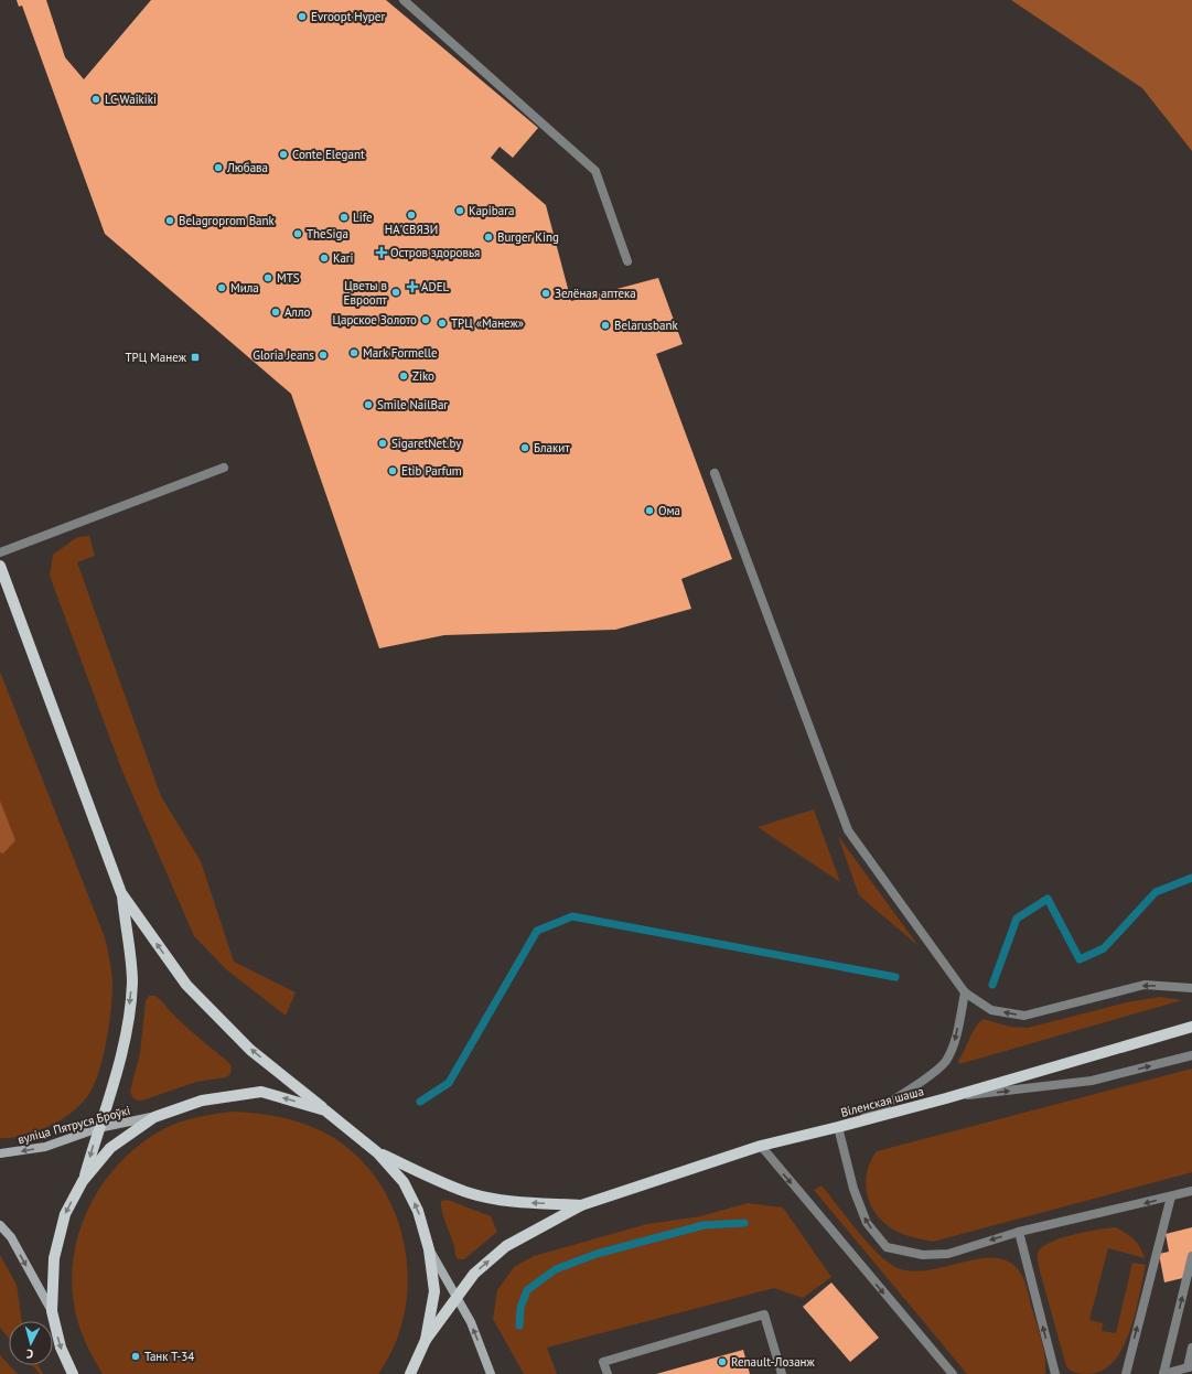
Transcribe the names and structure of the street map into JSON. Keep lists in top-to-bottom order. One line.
{"streets":{"main road":["Віленская шаша","вуліца Пятруся Броўкі"]},"one_way":["вуліца Пятруся Броўкі"],"places":{"other":["Evroopt Hyper","LC Waikiki","Conte Elegant","Любава","Kapibara","НАʼСВЯЗИ","Life","Belagroprom Bank","TheSiga","Burger King","Kari","MTS","Мила","Цветы в Евроопт","Зелёная аптека","Алло","Царское Золото","ТРЦ «Манеж»","Belarusbank","Mark Formelle","Gloria Jeans","Ziko","Smile NailBar","SigaretNet.by","Блакит","Etib Parfum","Ома","Танк Т-34","Renault-Лозанж"],"health":["Остров здоровья","ADEL"],"transit":["ТРЦ Манеж"]},"north":"bottom"}
